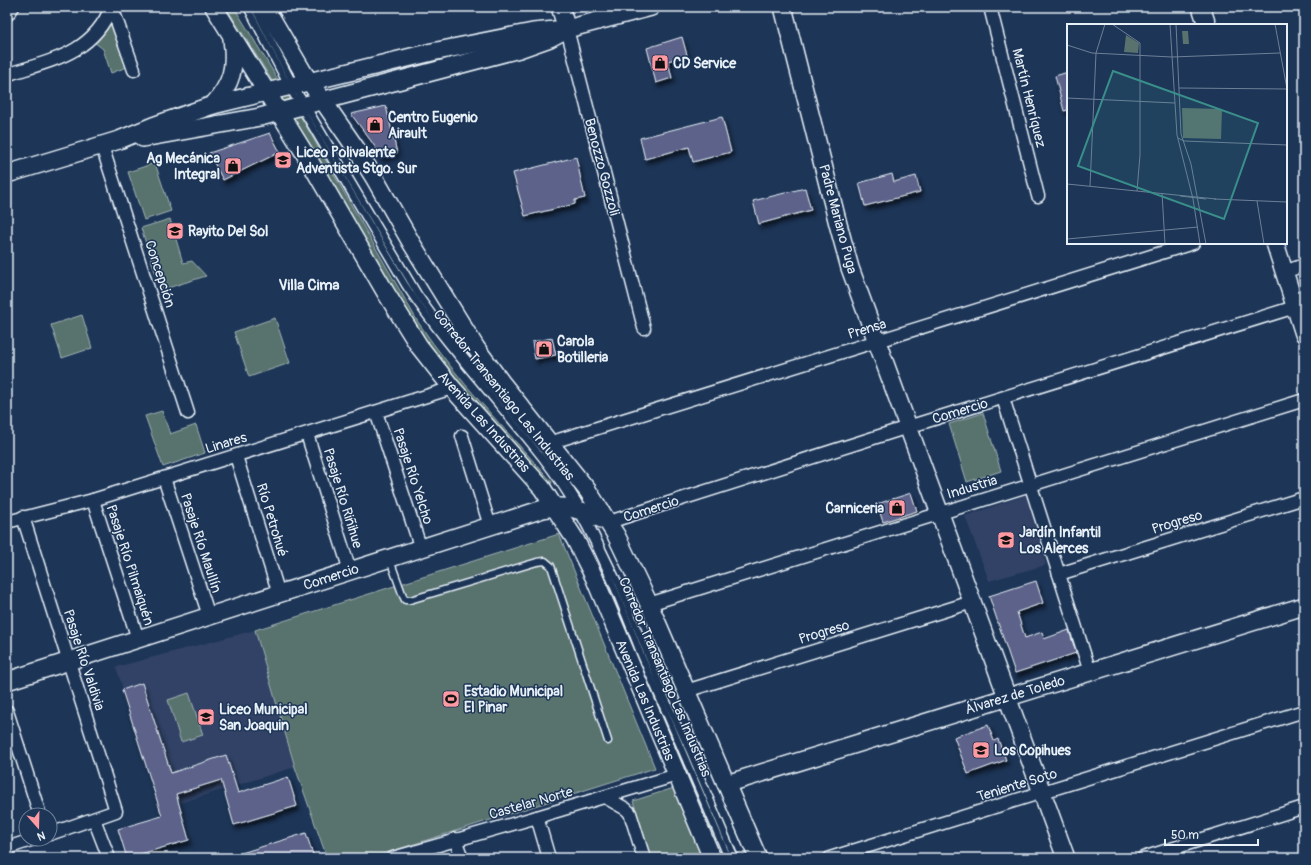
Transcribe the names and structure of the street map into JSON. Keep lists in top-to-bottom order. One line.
{"streets":{"main road":["Benozzo Gozzoli","Padre Mariano Puga","Comercio","Avenida Las Industrias","Álvarez de Toledo"],"street":["Martín Henríquez","Concepción","Prensa","Linares","Pasaje Río Yelcho","Industria","Pasaje Río Riñihue","Río Petrohué","Progreso","Pasaje Río Maullín","Pasaje Río Pilmaiquén","Pasaje Río Valdivia","Teniente Soto","Castelar Norte"],"lane":["Corredor Transantiago Las Industrias"]},"crossings":[["Padre Mariano Puga","Prensa"],["Padre Mariano Puga","Comercio"],["Corredor Transantiago Las Industrias","Comercio"],["Comercio","Avenida Las Industrias"],["Comercio","Pasaje Río Yelcho"],["Comercio","Pasaje Río Riñihue"],["Comercio","Río Petrohué"],["Comercio","Pasaje Río Maullín"],["Comercio","Pasaje Río Pilmaiquén"],["Comercio","Pasaje Río Valdivia"],["Avenida Las Industrias","Linares"],["Avenida Las Industrias","Castelar Norte"],["Linares","Pasaje Río Yelcho"],["Linares","Pasaje Río Riñihue"],["Linares","Río Petrohué"],["Linares","Pasaje Río Maullín"],["Linares","Pasaje Río Pilmaiquén"],["Linares","Pasaje Río Valdivia"]],"districts":["Villa Cima"],"places":{"shop":["CD Service","Centro Eugenio Airault","Ag Mecánica Integral","Carola Botilleria","Carniceria"],"school or university":["Liceo Polivalente Adventista Stgo. Sur","Rayito Del Sol","Jardín Infantil Los Alerces","Liceo Municipal San Joaquin","Los Copihues"],"sports":["Estadio Municipal El Pinar"]},"scale_bar":"50 m","north":"bottom"}
